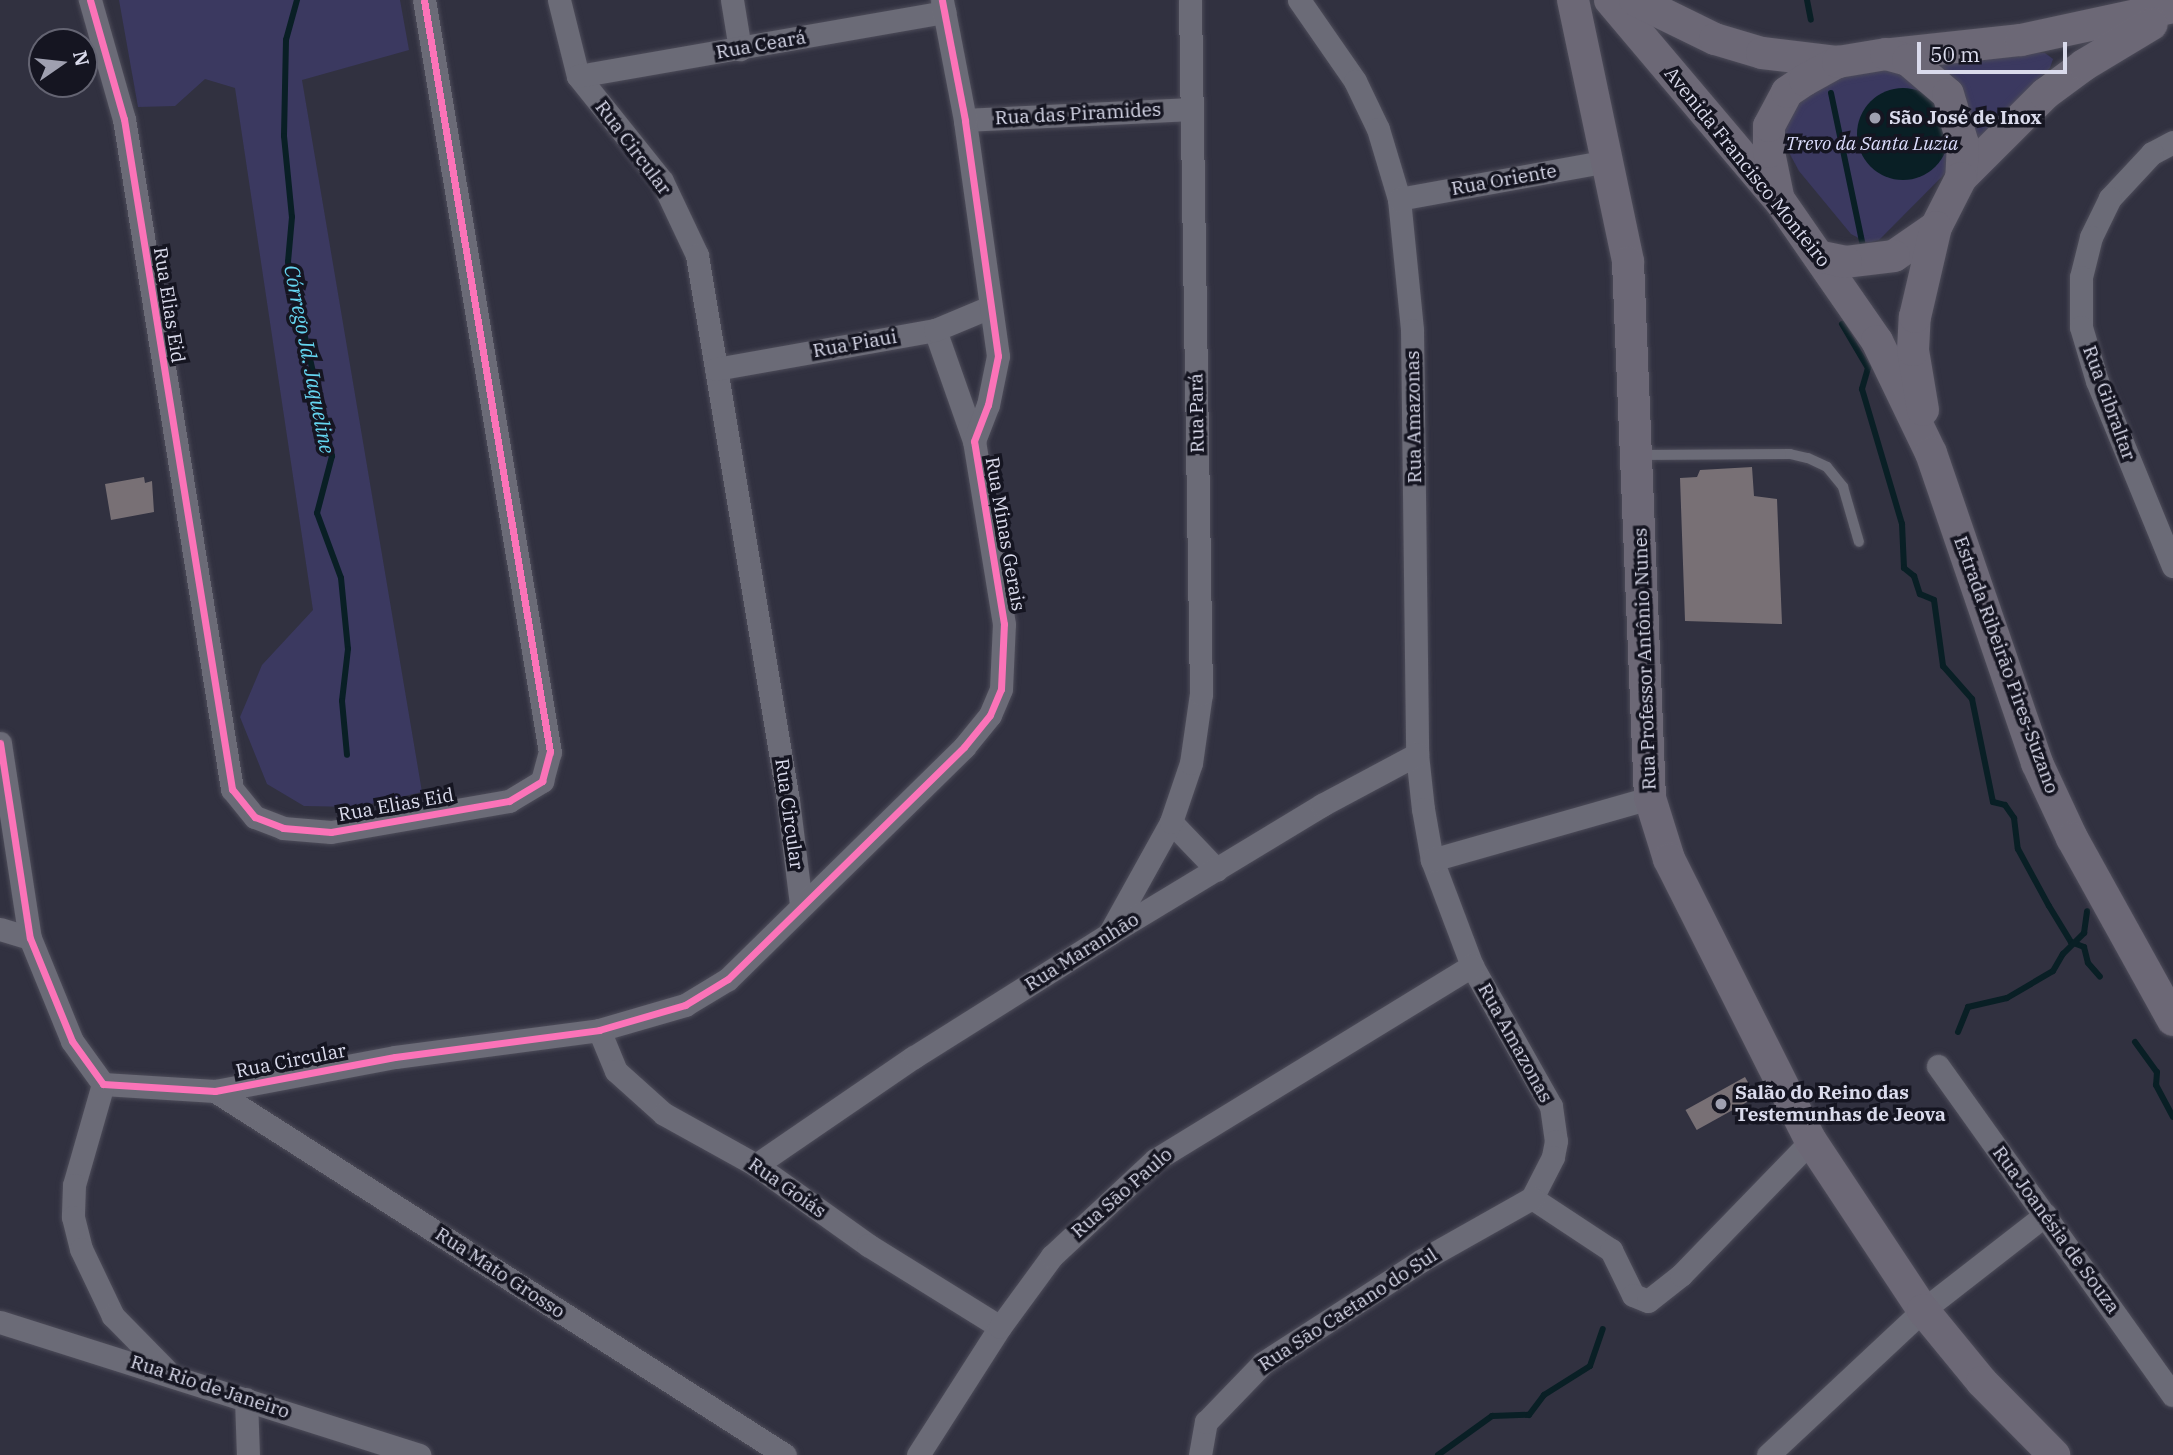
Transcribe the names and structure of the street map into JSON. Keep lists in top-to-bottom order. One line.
{"streets":{"main road":["Avenida Francisco Monteiro","Rua Professor Antônio Nunes","Estrada Ribeirão Pires-Suzano"],"street":["Rua Ceará","Rua das Piramides","Rua Circular","Rua Oriente","Rua Elias Eid","Rua Piaui","Rua Gibraltar","Rua Pará","Rua Amazonas","Rua Minas Gerais","Rua Maranhão","Rua Goiás","Rua São Paulo","Rua Joanésia de Souza","Rua Mato Grosso","Rua São Caetano do Sul","Rua Rio de Janeiro"]},"crossings":[["Rua Ceará","Rua Circular"],["Rua Ceará","Rua Minas Gerais"],["Rua das Piramides","Rua Pará"],["Rua das Piramides","Rua Minas Gerais"],["Rua Circular","Rua Piaui"],["Rua Circular","Rua Minas Gerais"],["Rua Circular","Rua Goiás"],["Rua Circular","Rua Mato Grosso"],["Avenida Francisco Monteiro","Estrada Ribeirão Pires-Suzano"],["Rua Oriente","Rua Amazonas"],["Rua Oriente","Rua Professor Antônio Nunes"],["Rua Piaui","Rua Minas Gerais"],["Rua Pará","Rua Maranhão"],["Rua Amazonas","Rua Maranhão"],["Rua Amazonas","Rua São Paulo"],["Rua Amazonas","Rua São Caetano do Sul"],["Rua Maranhão","Rua Goiás"],["Rua Goiás","Rua São Paulo"]],"water":["Córrego Jd. Jaqueline"],"parks":["Trevo da Santa Luzia"],"places":["São José de Inox","Salão do Reino das Testemunhas de Jeova"],"scale_bar":"50 m","north":"right"}
